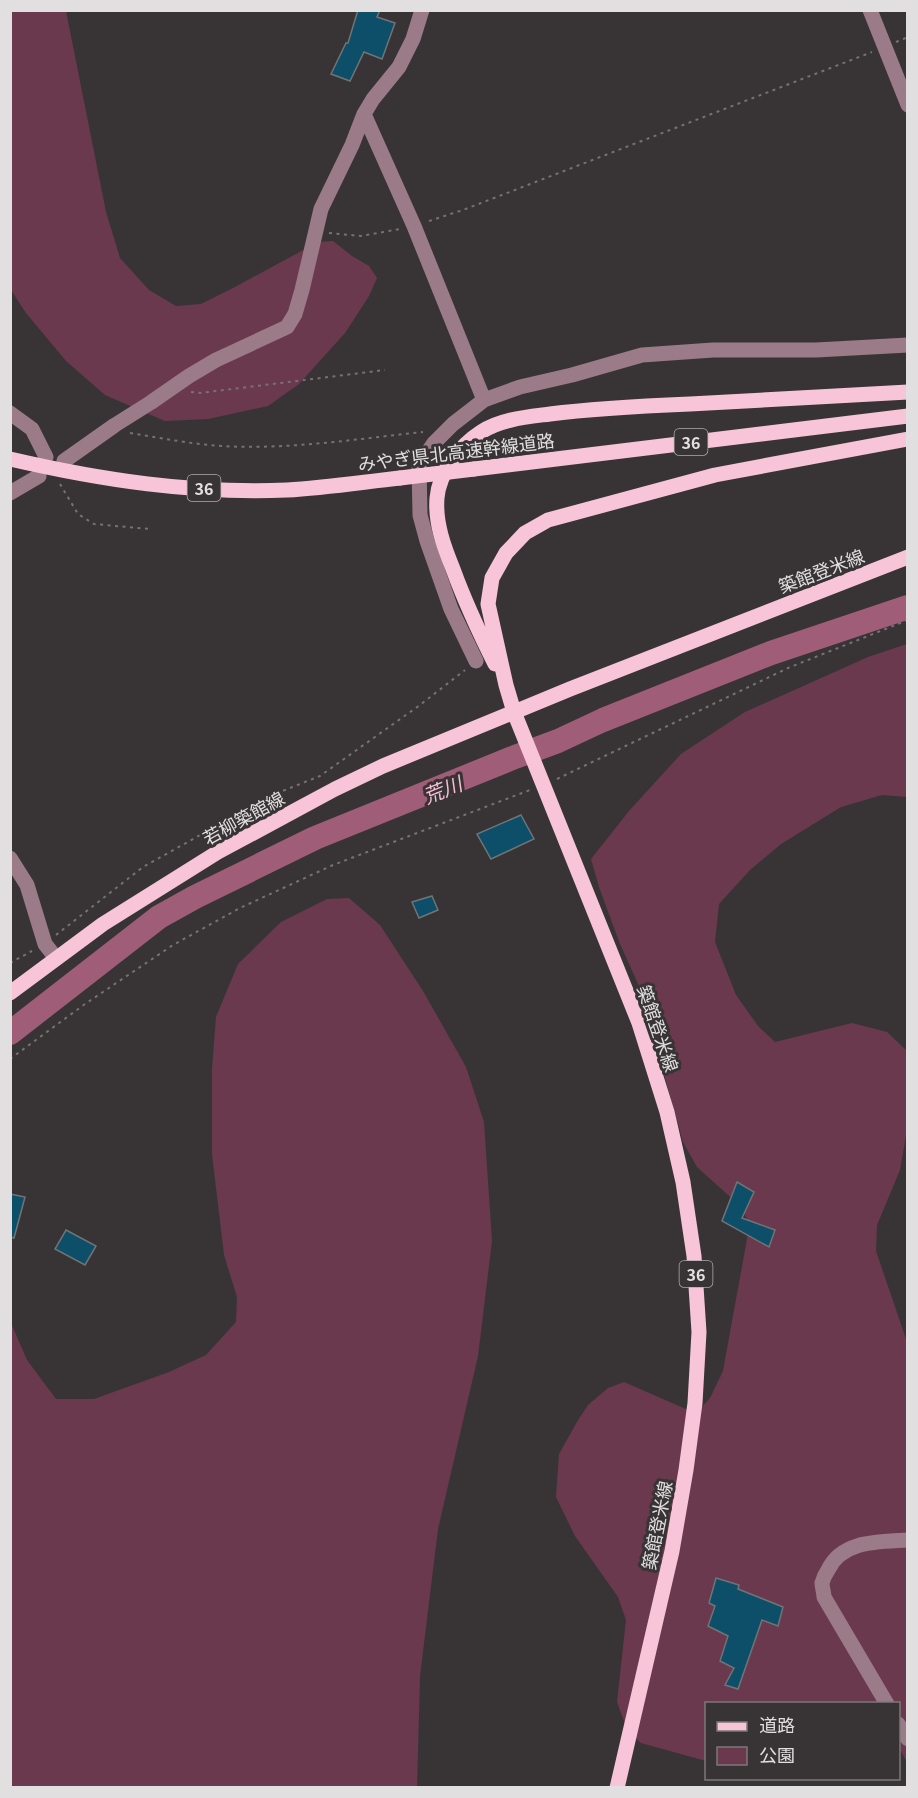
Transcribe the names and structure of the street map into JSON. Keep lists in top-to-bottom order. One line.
{"streets":{"main road":["36","みやぎ県北高速幹線道路","築館登米線","若柳築館線"]},"crossings":[["築館登米線","若柳築館線"]],"water":["荒川"],"legend":["道路","公園"]}
